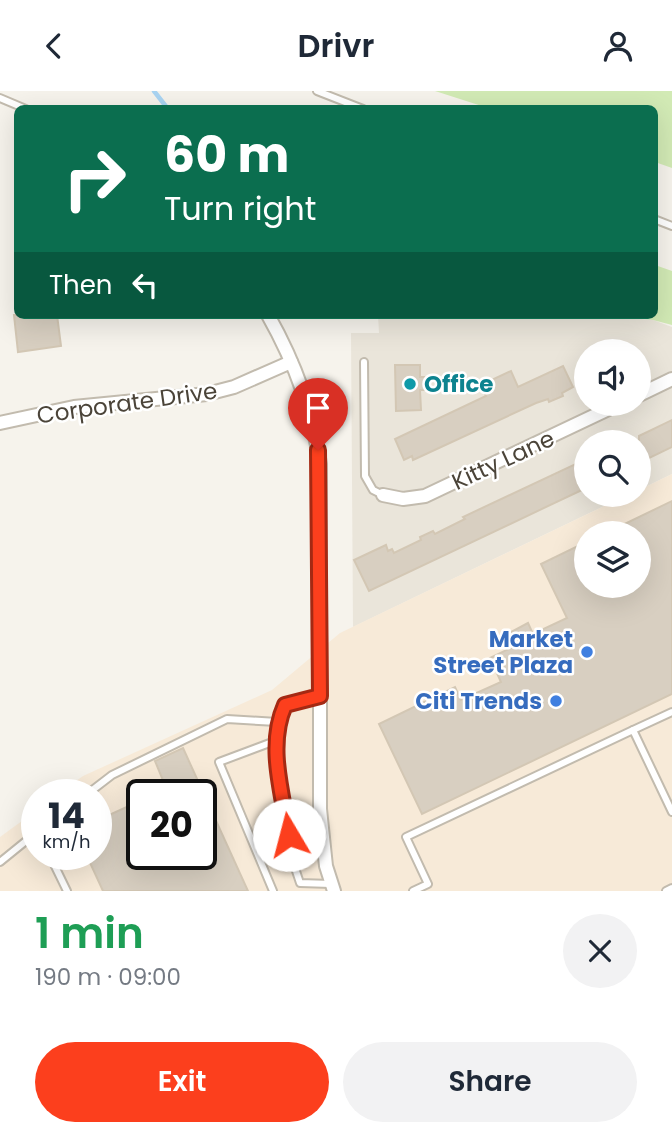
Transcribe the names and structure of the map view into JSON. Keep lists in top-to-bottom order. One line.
{"streets":{"street":["Corporate Drive","Kitty Lane"]},"places":["Office","Market Street Plaza","Citi Trends"],"page":{"header":"Drivr","turn":["60 m","Turn right"],"then":"Then","speed":"14 km/h","limit":"20","heading":["1 min","190 m · 09:00"],"buttons":["Exit","Share"]}}
